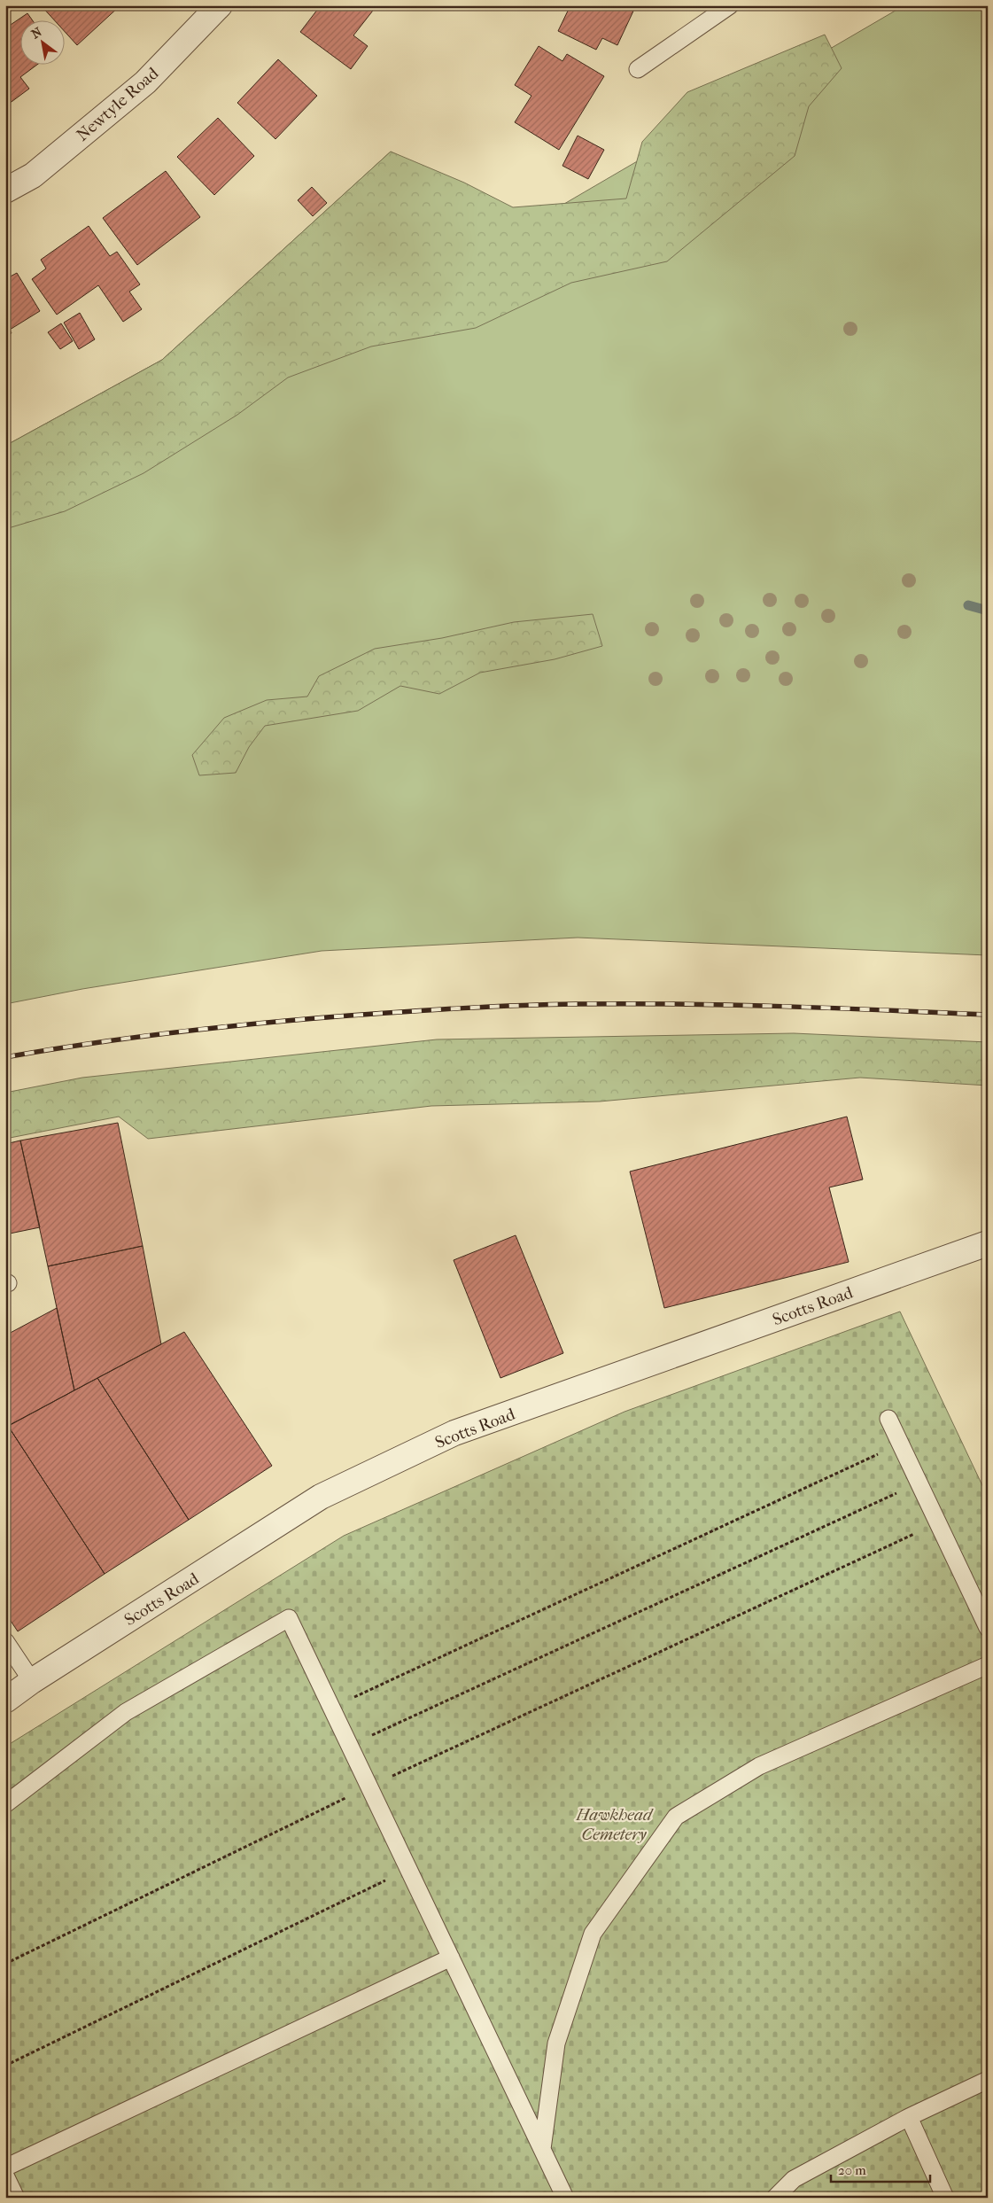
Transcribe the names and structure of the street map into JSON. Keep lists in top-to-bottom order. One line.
{"streets":{"street":["Newtyle Road","Scotts Road"]},"parks":["Hawkhead Cemetery"],"scale_bar":"20 m","north":"top left"}
